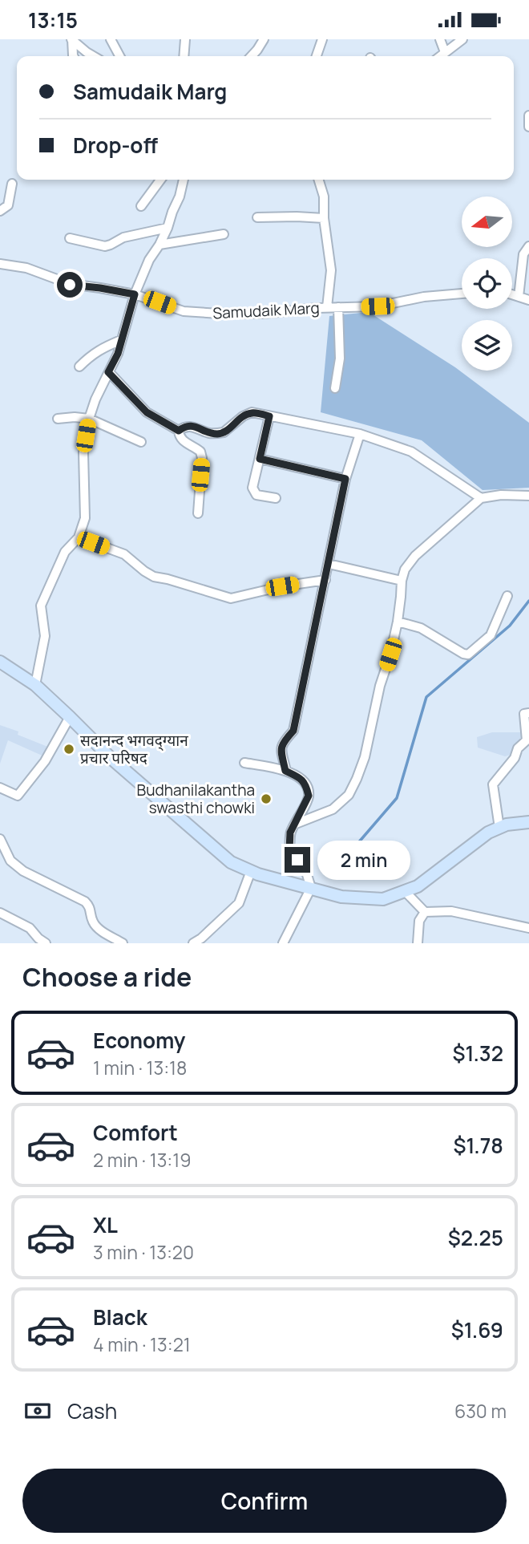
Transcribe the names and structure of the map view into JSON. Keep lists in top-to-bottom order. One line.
{"streets":{"street":["Samudaik Marg"]},"places":["सदानन्द भगवद्ग्यान प्रचार परिषद","Budhanilakantha swasthi chowki"],"north":"left","page":{"status":"13:15","banner":["Samudaik Marg","Drop-off"],"bubble":"2 min","heading":"Choose a ride","list":[{"name":"Economy","note":"1 min · 13:18","value":"$1.32"},{"name":"Comfort","note":"2 min · 13:19","value":"$1.78"},{"name":"XL","note":"3 min · 13:20","value":"$2.25"},{"name":"Black","note":"4 min · 13:21","value":"$1.69"}],"pay":["Cash","630 m"],"buttons":"Confirm"}}
